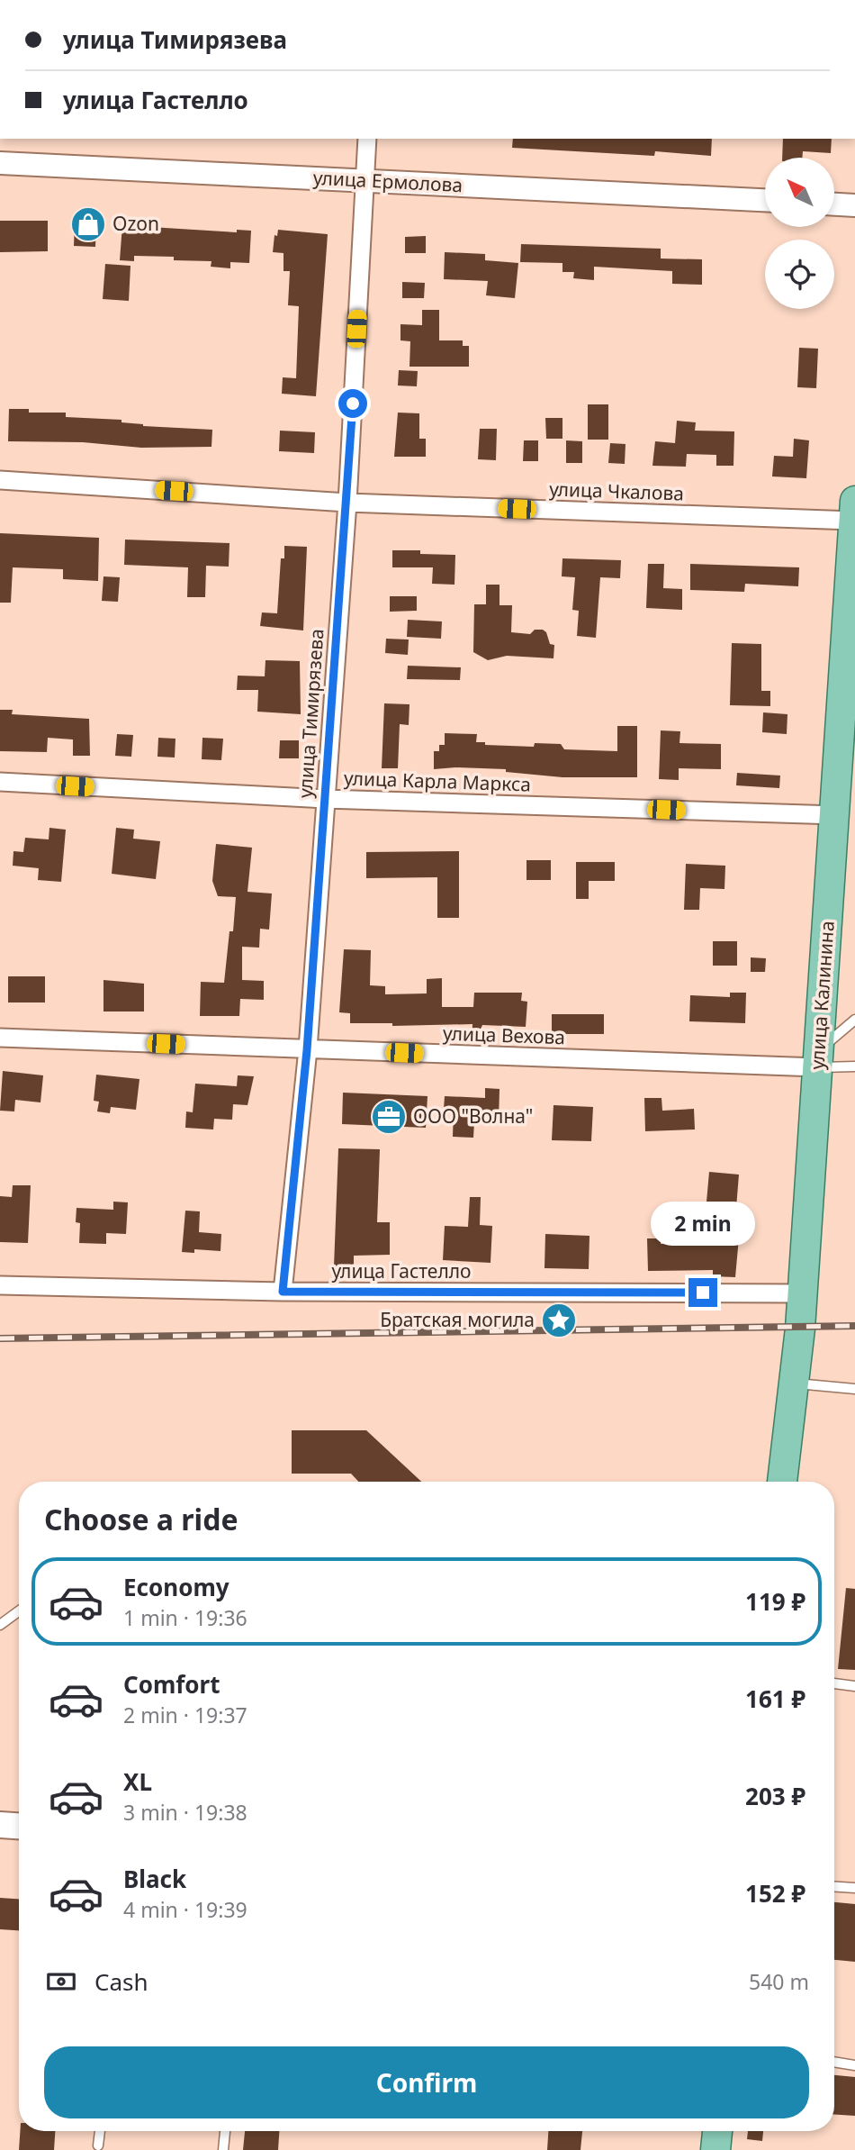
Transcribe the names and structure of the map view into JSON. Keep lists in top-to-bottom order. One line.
{"streets":{"main road":["улица Калинина"],"street":["улица Ермолова","улица Чкалова","улица Тимирязева","улица Карла Маркса","улица Вехова","улица Гастелло"]},"crossings":[["улица Ермолова","улица Тимирязева"],["улица Чкалова","улица Тимирязева"],["улица Чкалова","улица Калинина"],["улица Тимирязева","улица Карла Маркса"],["улица Тимирязева","улица Вехова"],["улица Тимирязева","улица Гастелло"],["улица Карла Маркса","улица Калинина"],["улица Калинина","улица Вехова"],["улица Калинина","улица Гастелло"]],"places":{"shop":["Ozon"],"office":["ООО \"Волна\""],"place":["Братская могила"]},"north":"top left","page":{"banner":["улица Тимирязева","улица Гастелло"],"bubble":"2 min","heading":"Choose a ride","list":[{"name":"Economy","note":"1 min · 19:36","value":"119 ₽"},{"name":"Comfort","note":"2 min · 19:37","value":"161 ₽"},{"name":"XL","note":"3 min · 19:38","value":"203 ₽"},{"name":"Black","note":"4 min · 19:39","value":"152 ₽"}],"pay":["Cash","540 m"],"buttons":"Confirm"}}
